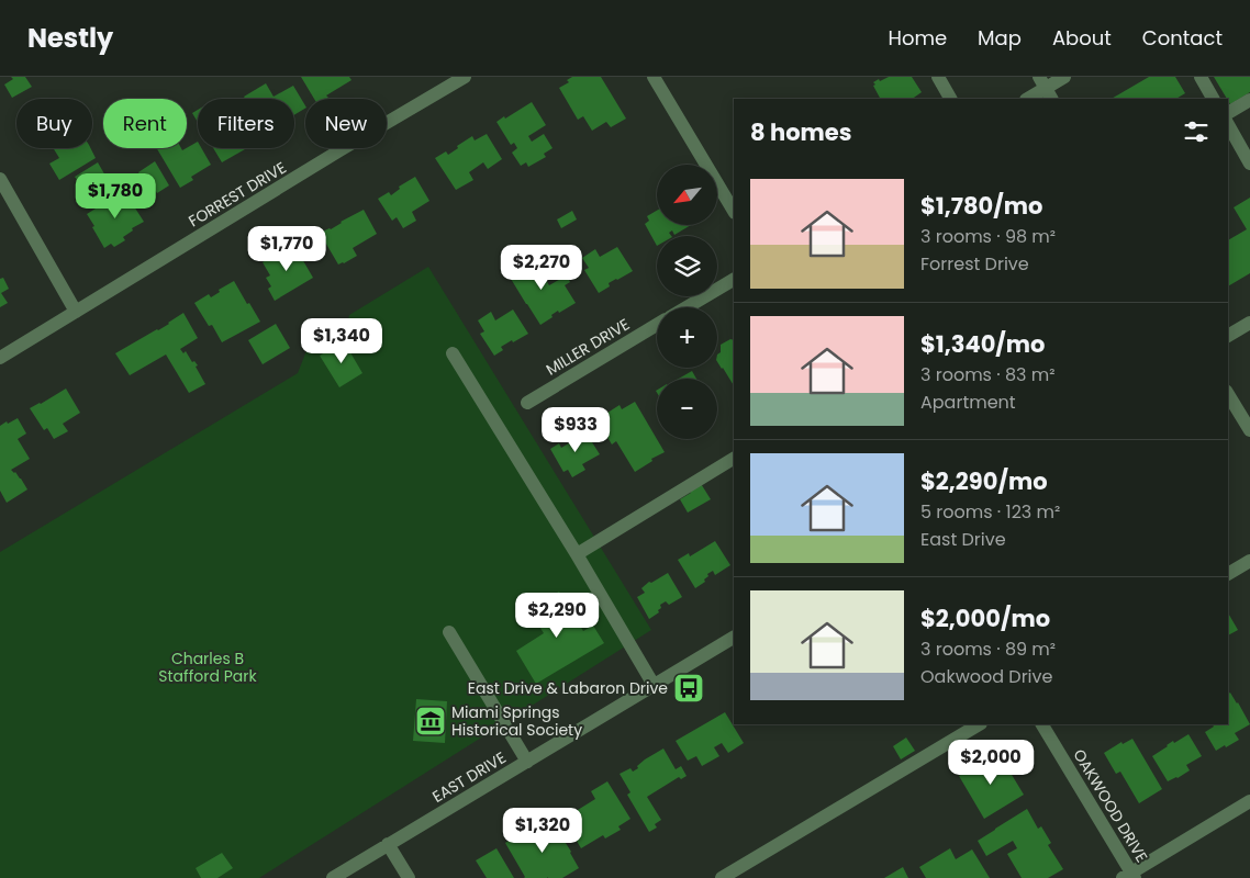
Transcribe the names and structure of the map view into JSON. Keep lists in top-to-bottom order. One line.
{"streets":{"street":["FORREST DRIVE","MILLER DRIVE","EAST DRIVE","OAKWOOD DRIVE"]},"parks":["Charles B Stafford Park"],"places":{"bus stop":["East Drive & Labaron Drive"],"museum":["Miami Springs Historical Society"]},"north":"bottom left","page":{"header":"Nestly","nav":["Home","Map","About","Contact"],"chip":["Buy","Rent","Filters","New"],"heading":"8 homes","map_buttons":["+","−"],"list":[{"name":"$1,780/mo","note":"3 rooms · 98 m² · Forrest Drive"},{"name":"$1,340/mo","note":"3 rooms · 83 m² · Apartment"},{"name":"$2,290/mo","note":"5 rooms · 123 m² · East Drive"},{"name":"$2,000/mo","note":"3 rooms · 89 m² · Oakwood Drive"}],"price":["$1,780","$1,770","$2,270","$1,340","$933","$2,290","$2,000","$1,320"]}}
